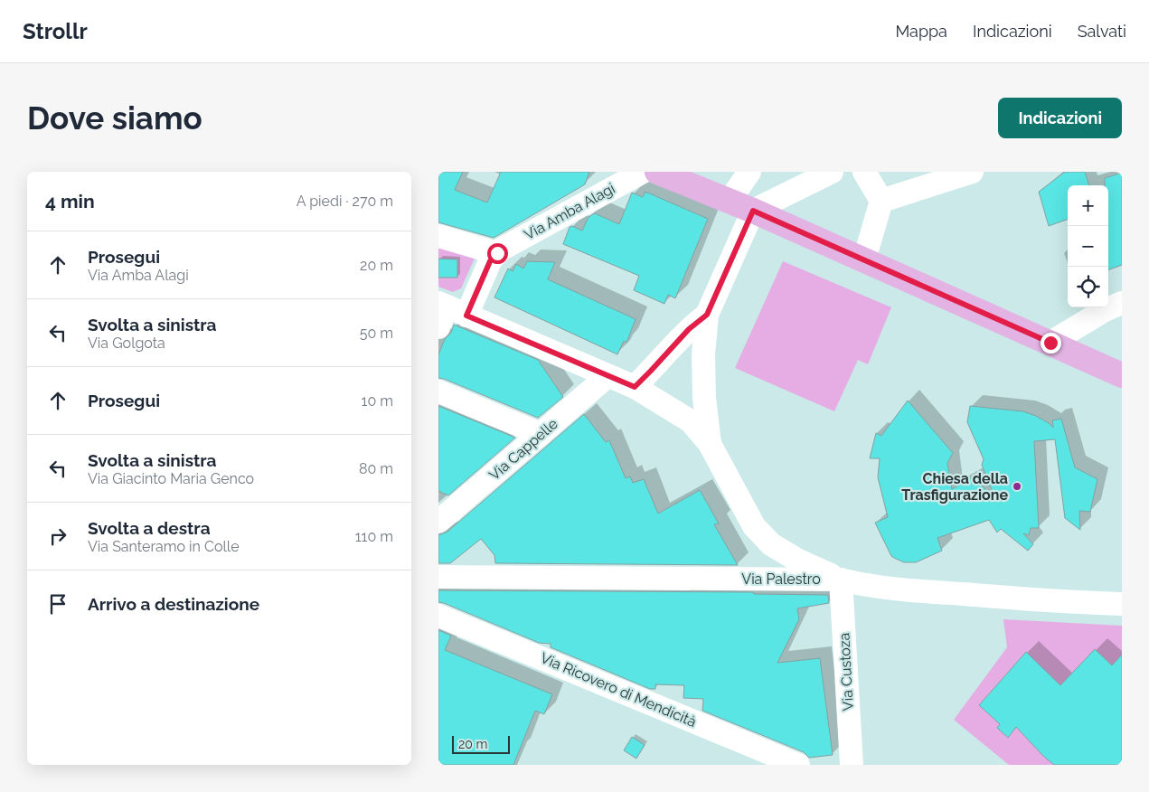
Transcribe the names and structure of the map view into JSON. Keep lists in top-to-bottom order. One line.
{"streets":{"street":["Via Amba Alagi","Via Cappelle","Via Palestro","Via Custoza","Via Ricovero di Mendicità"]},"crossings":[["Via Palestro","Via Custoza"]],"places":["Chiesa della Trasfigurazione"],"scale_bar":"20 m","page":{"header":"Strollr","nav":["Mappa","Indicazioni","Salvati"],"buttons":"Indicazioni","title":"Dove siamo","heading":["4 min","A piedi · 270 m"],"map_buttons":["+","−"],"list":[["Prosegui","Via Amba Alagi","20 m"],["Svolta a sinistra","Via Golgota","50 m"],["Prosegui","10 m"],["Svolta a sinistra","Via Giacinto Maria Genco","80 m"],["Svolta a destra","Via Santeramo in Colle","110 m"],"Arrivo a destinazione"],"scale":"20 m"}}
